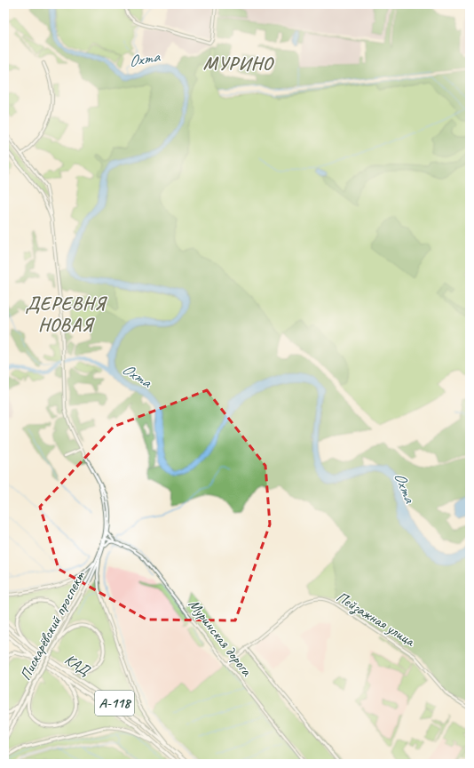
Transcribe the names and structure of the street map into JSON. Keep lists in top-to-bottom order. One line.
{"streets":{"highway":["КАД","А-118"],"main road":["Пискарёвский проспект"],"street":["Пейзажная улица","Муринская дорога"]},"crossings":[["Пейзажная улица","Муринская дорога"],["Пискарёвский проспект","Муринская дорога"]],"districts":["МУРИНО","ДЕРЕВНЯ НОВАЯ"],"water":["Охта"]}
